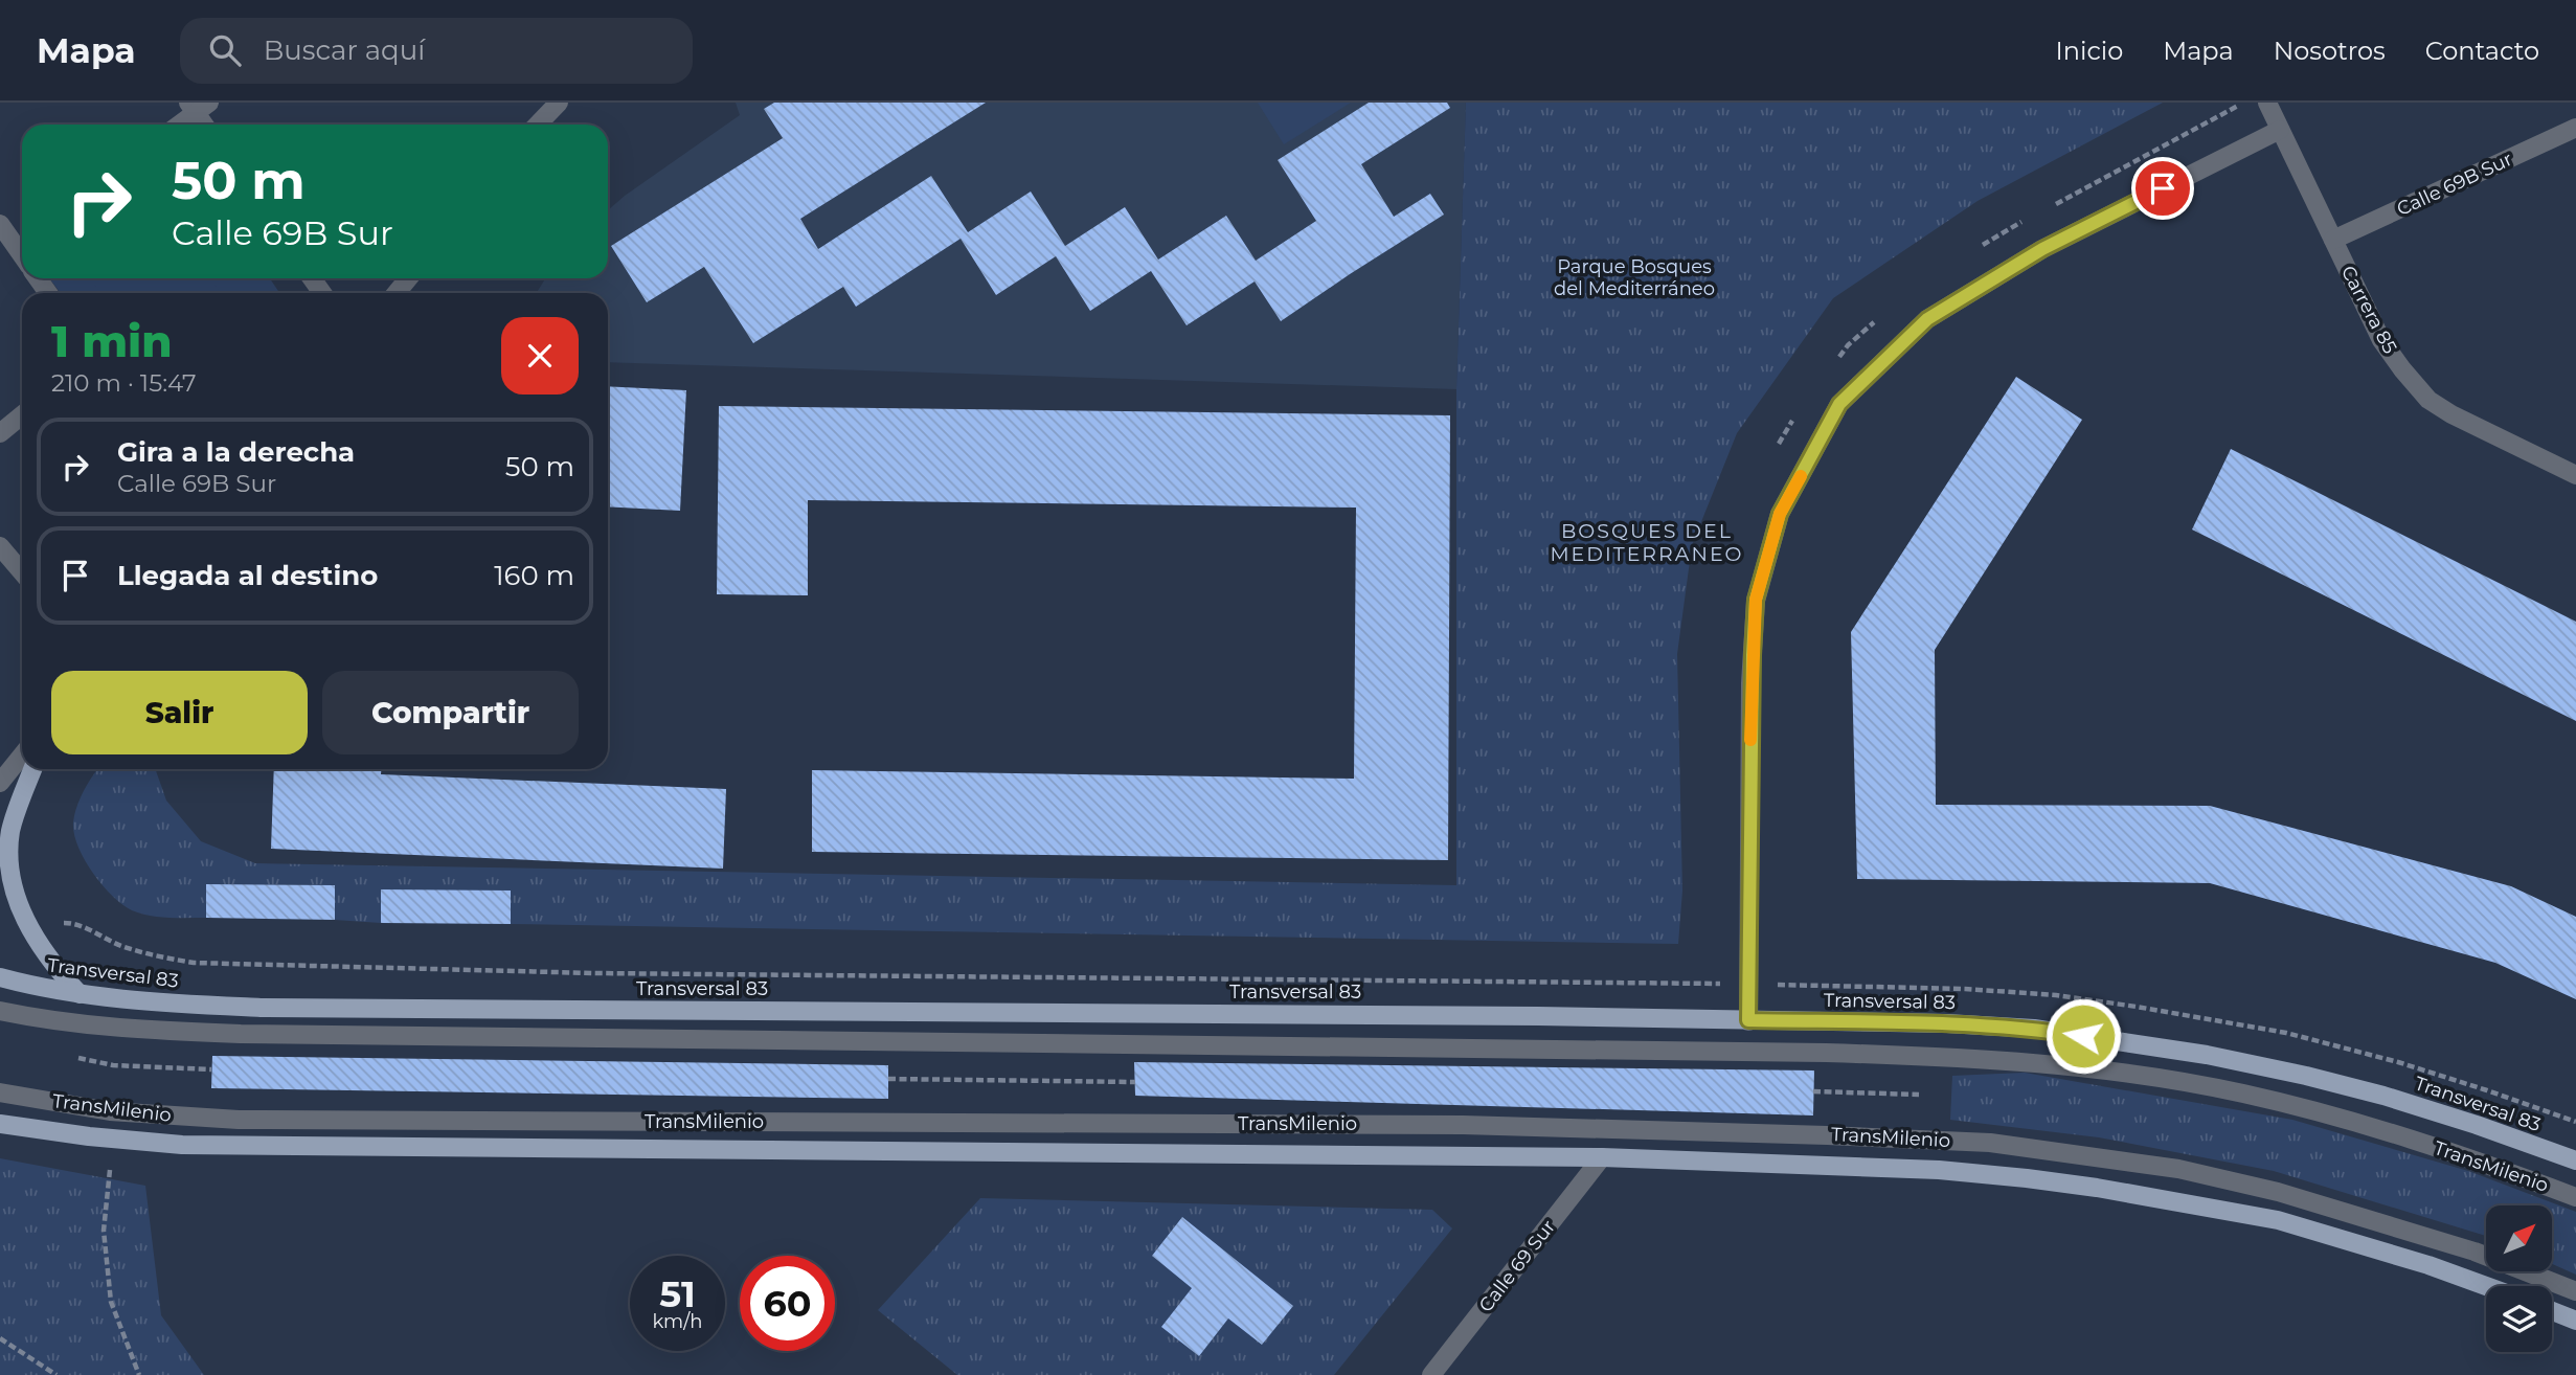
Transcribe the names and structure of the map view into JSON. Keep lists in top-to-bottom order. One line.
{"streets":{"main road":["Transversal 83"],"street":["Calle 69B Sur","Carrera 85","TransMilenio","Calle 69 Sur"]},"crossings":[["Calle 69B Sur","Carrera 85"]],"districts":["BOSQUES DEL MEDITERRANEO"],"parks":["Parque Bosques del Mediterráneo"],"north":"top right","page":{"header":"Mapa","search":"Buscar aquí","nav":["Inicio","Mapa","Nosotros","Contacto"],"turn":["50 m","Calle 69B Sur"],"heading":["1 min","210 m · 15:47"],"list":[{"name":"Gira a la derecha","note":"Calle 69B Sur","value":"50 m"},{"name":"Llegada al destino","value":"160 m"}],"buttons":["Salir","Compartir"],"speed":"51 km/h","limit":"60"}}
